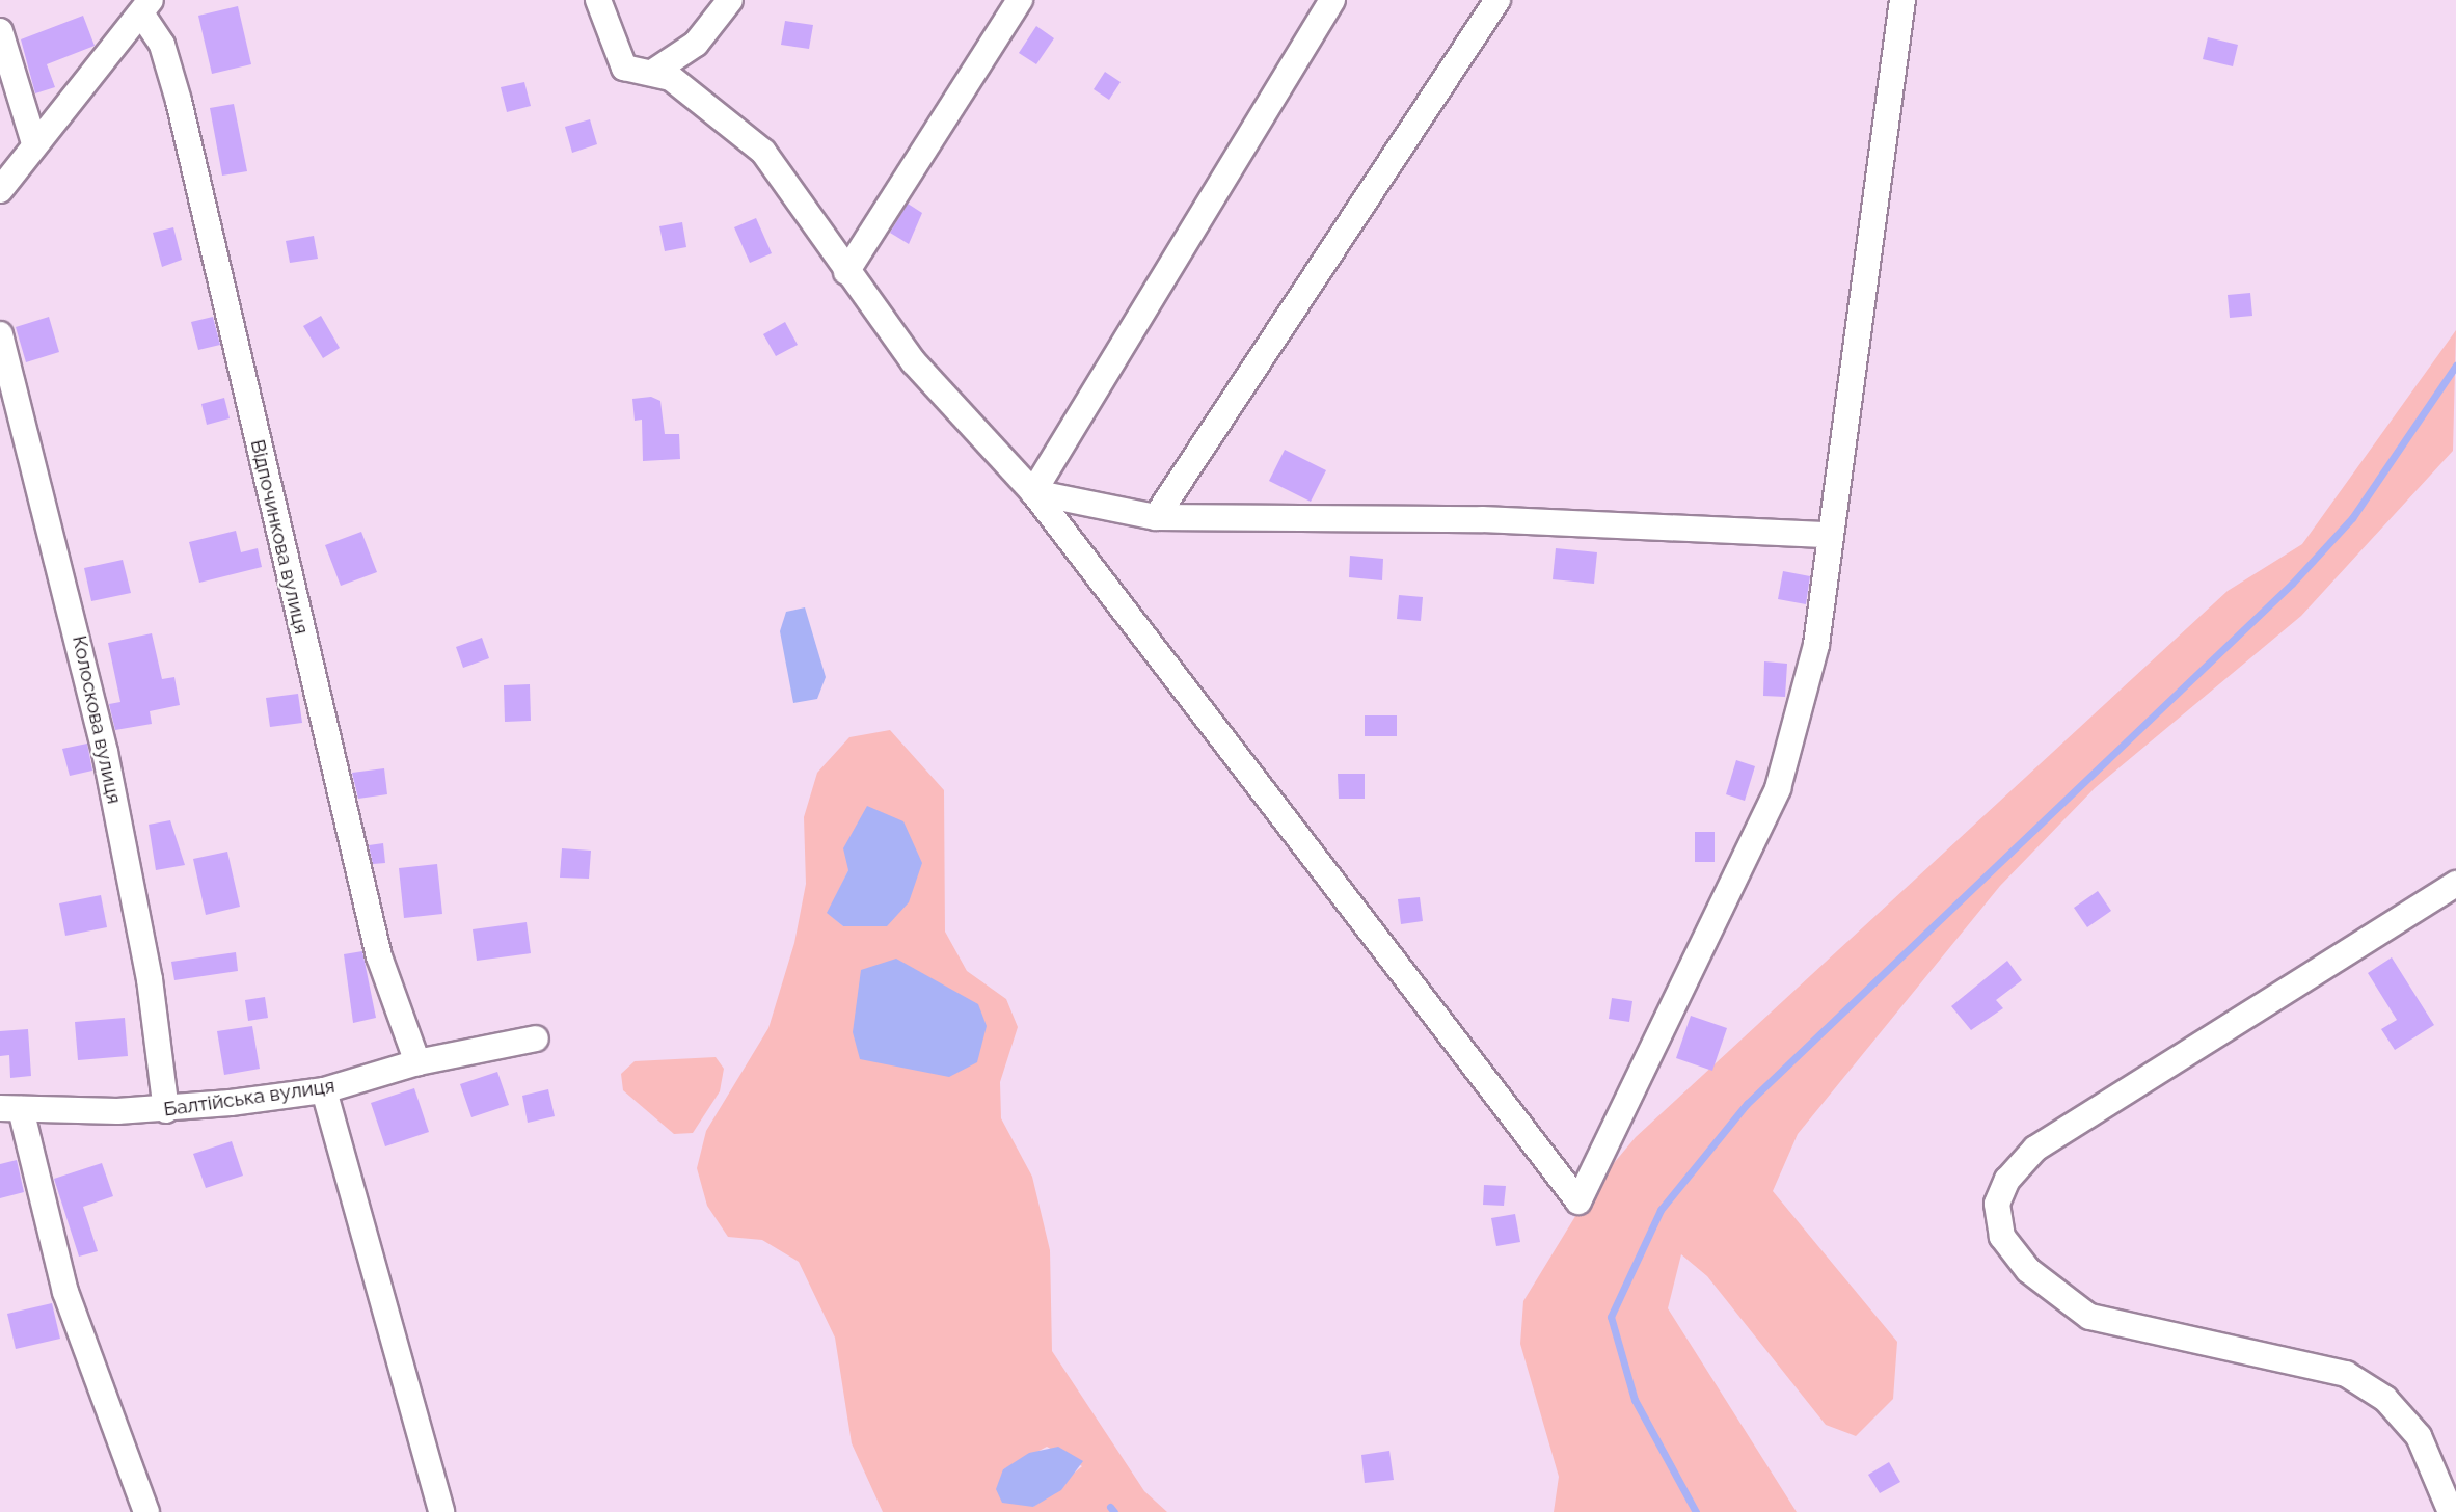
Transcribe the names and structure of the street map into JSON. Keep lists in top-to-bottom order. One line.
{"streets":{"street":["Відпочинкова вулиця","Колоскова вулиця","Балтійська вулиця"]},"crossings":[["Відпочинкова вулиця","Балтійська вулиця"],["Колоскова вулиця","Балтійська вулиця"]]}
